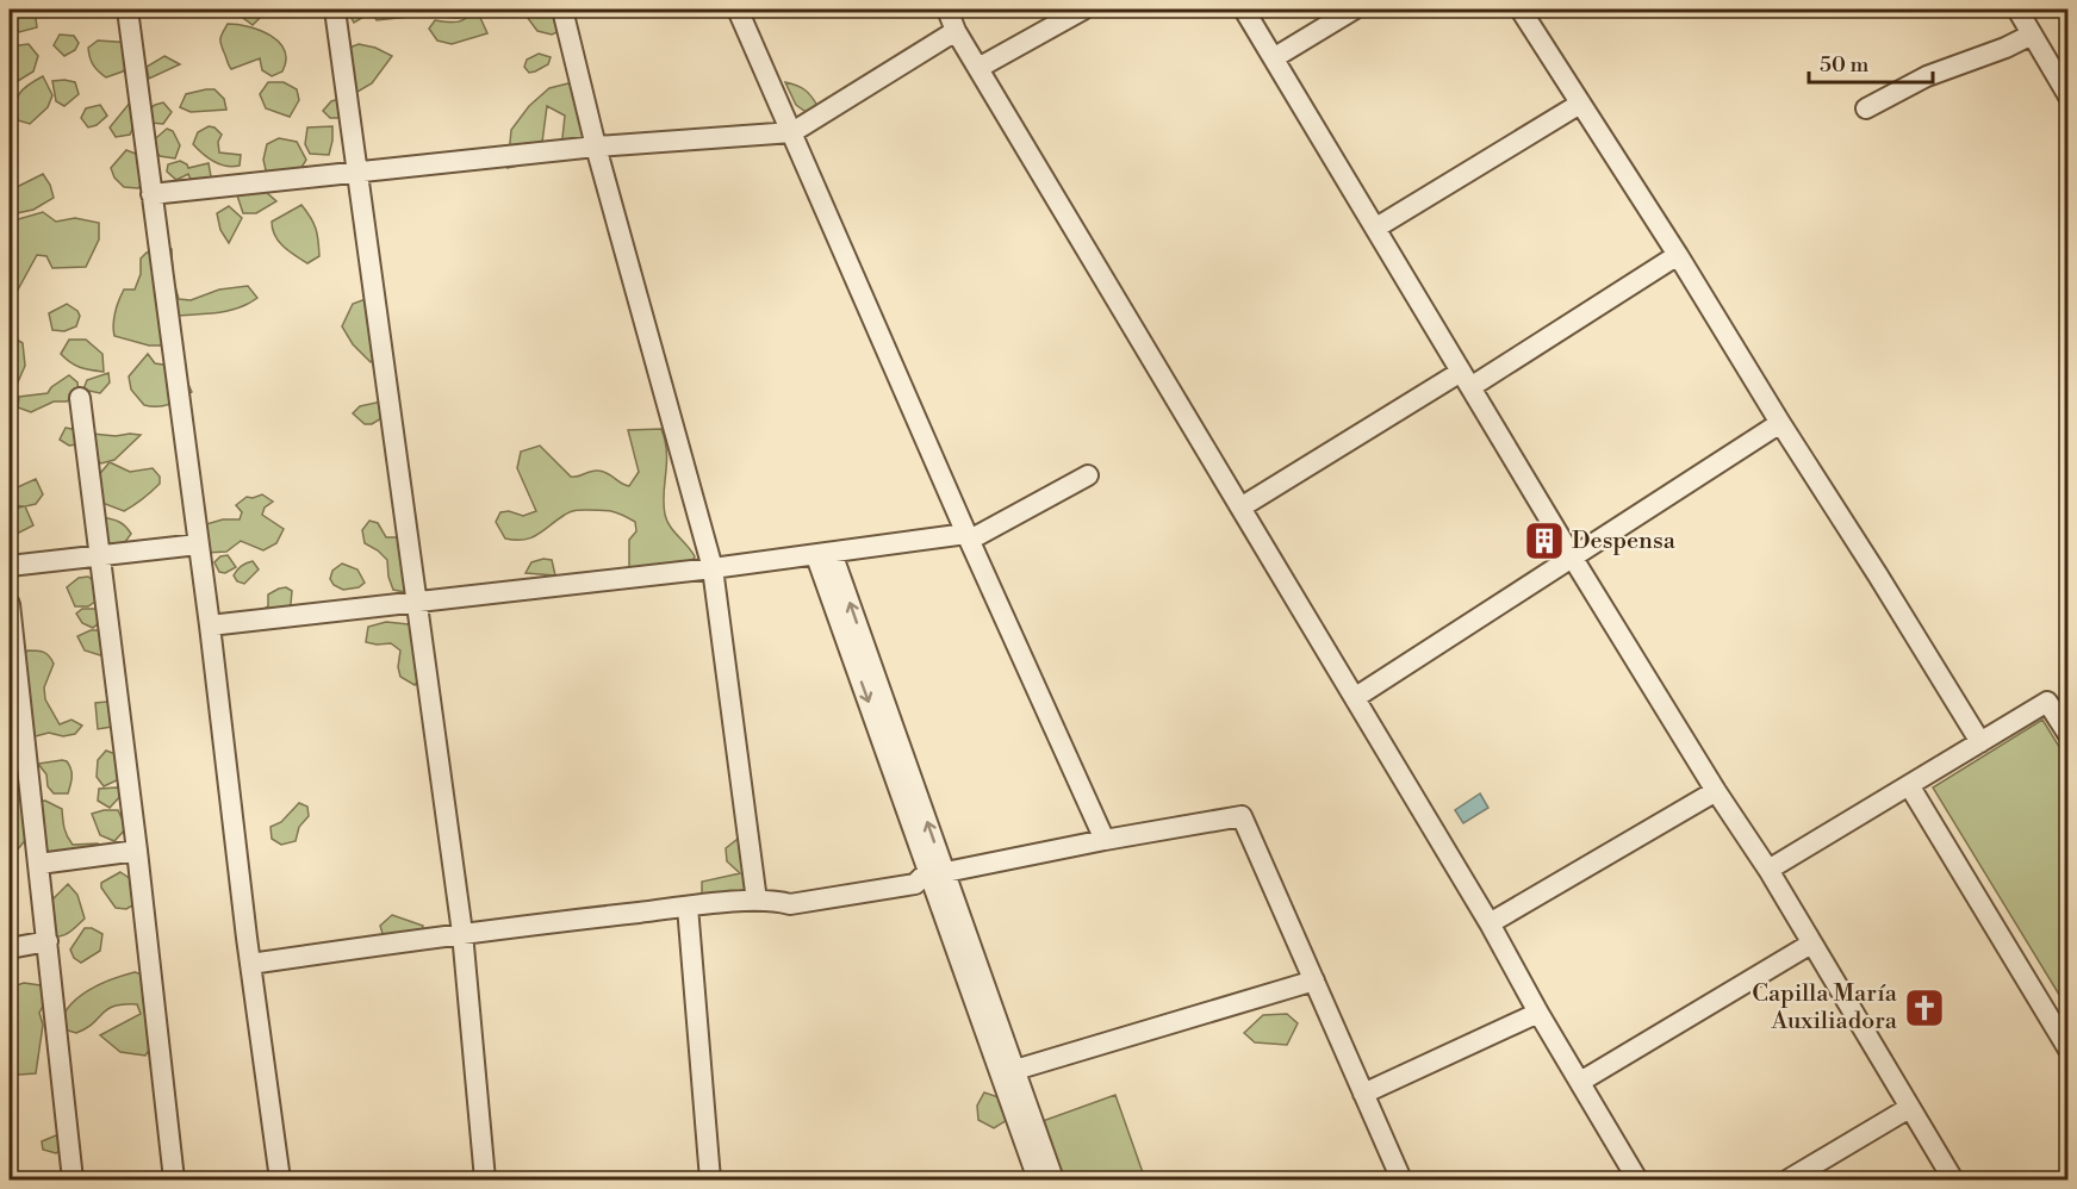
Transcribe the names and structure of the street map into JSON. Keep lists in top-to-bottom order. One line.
{"places":{"building":["Despensa"],"church":["Capilla María Auxiliadora"]},"scale_bar":"50 m"}
